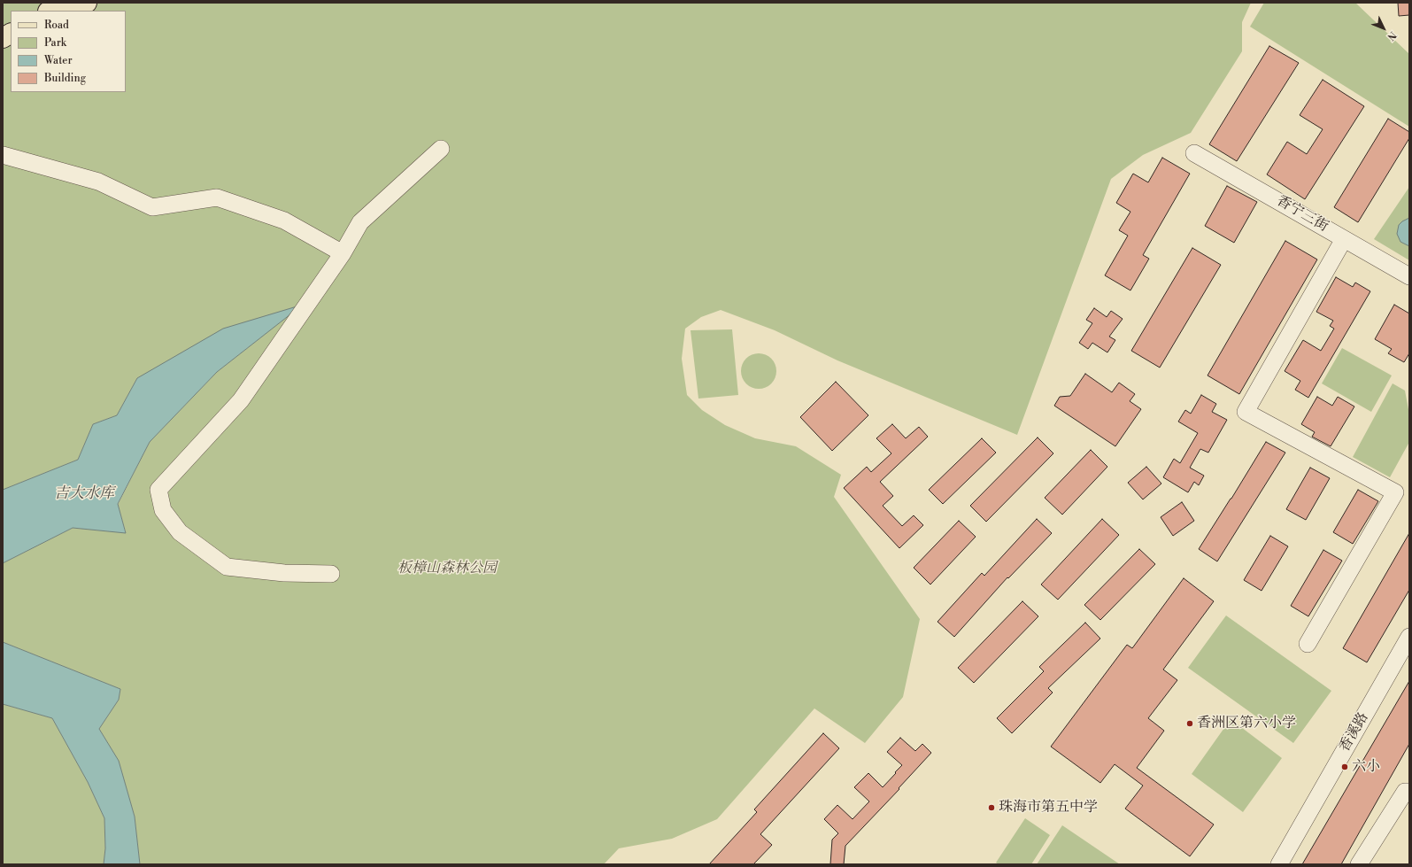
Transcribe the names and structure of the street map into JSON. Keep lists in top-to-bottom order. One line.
{"streets":{"street":["香宁三街","香溪路"]},"water":["吉大水库"],"parks":["板樟山森林公园"],"places":["香洲区第六小学","六小","珠海市第五中学"],"legend":["Road","Park","Water","Building"],"north":"bottom right"}
